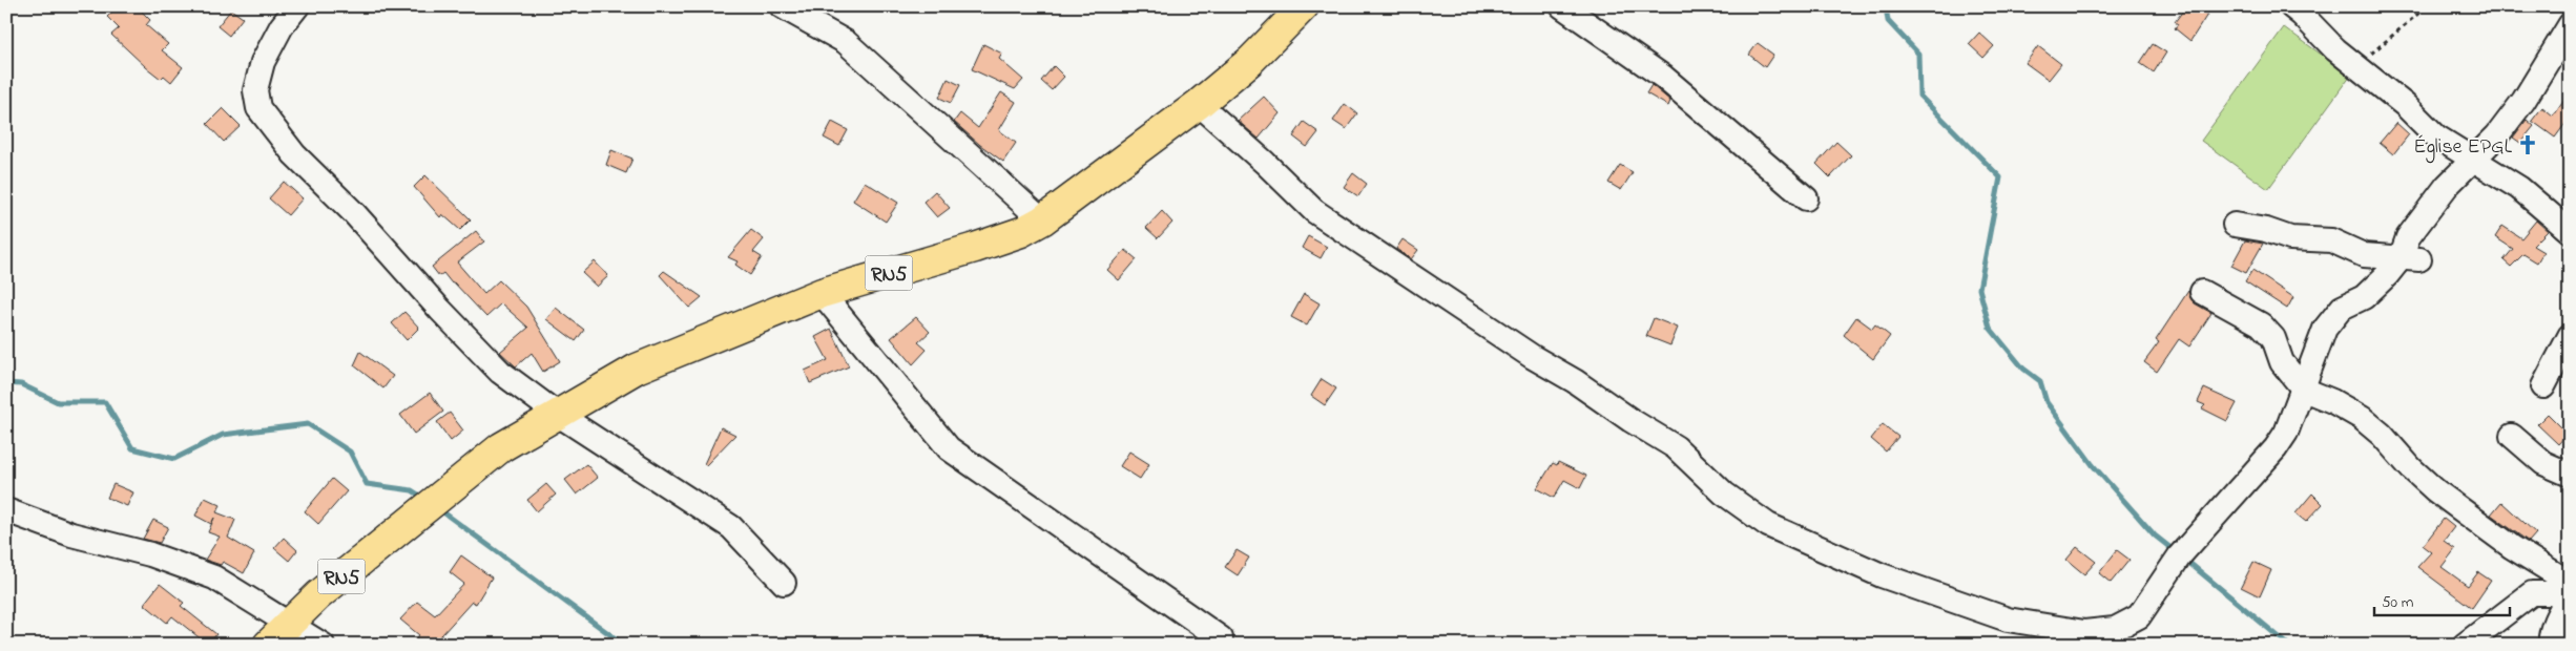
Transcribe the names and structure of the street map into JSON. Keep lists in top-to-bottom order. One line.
{"streets":{"highway":["RN5"]},"places":{"church":["Église EPGL"]},"scale_bar":"50 m"}
